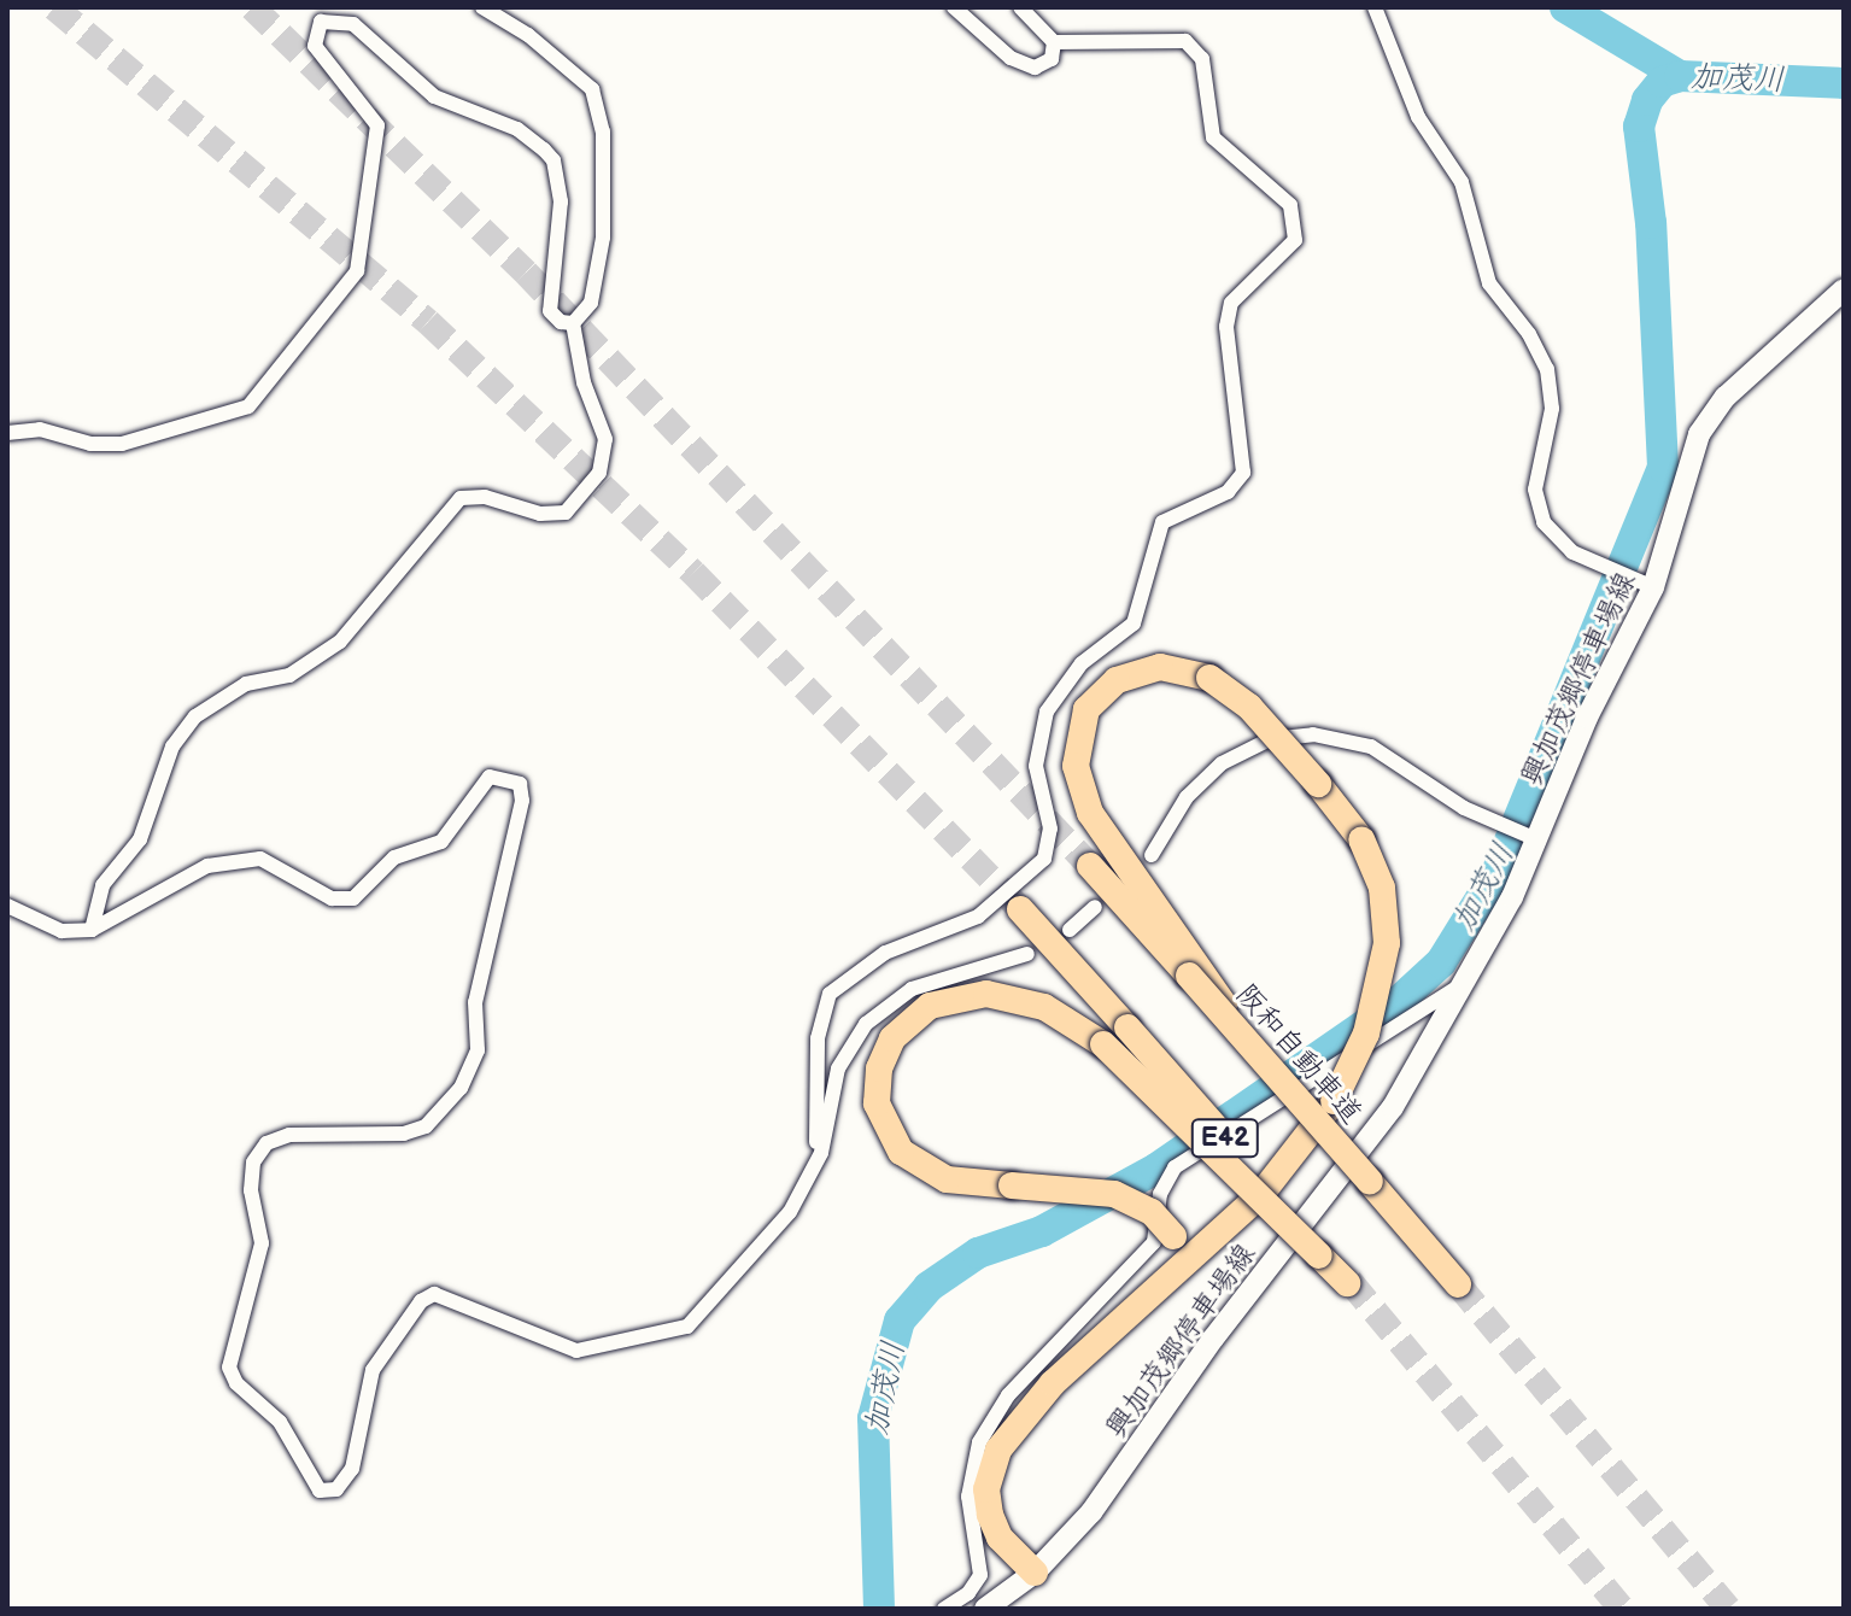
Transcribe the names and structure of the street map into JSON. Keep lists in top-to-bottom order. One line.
{"streets":{"highway":["阪和自動車道","E42"],"main road":["興加茂郷停車場線"]},"water":["加茂川"]}
